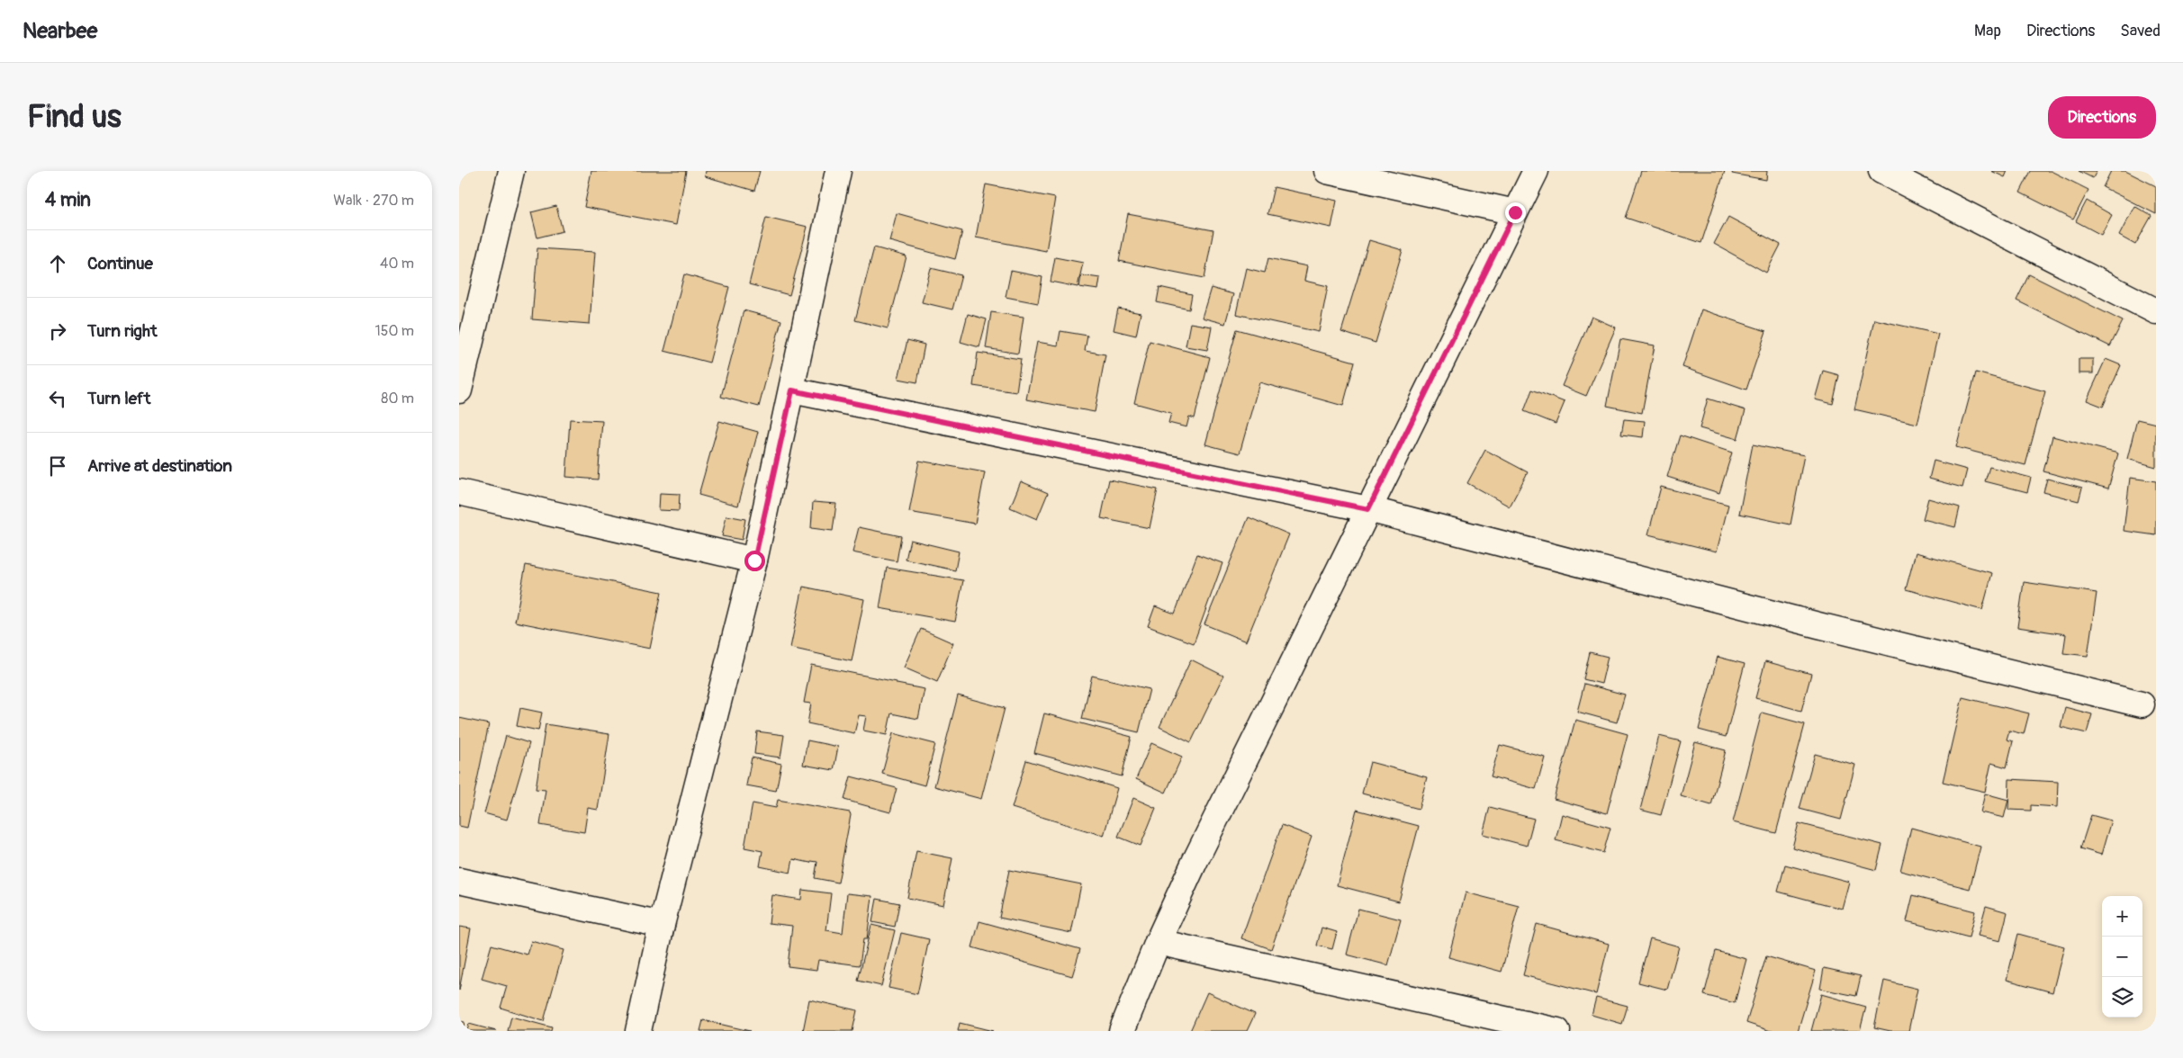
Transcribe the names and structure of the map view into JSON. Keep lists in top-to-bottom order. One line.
{"page":{"header":"Nearbee","nav":["Map","Directions","Saved"],"buttons":"Directions","title":"Find us","heading":["4 min","Walk · 270 m"],"list":[["Continue","40 m"],["Turn right","150 m"],["Turn left","80 m"],"Arrive at destination"],"map_buttons":["+","−"]}}
